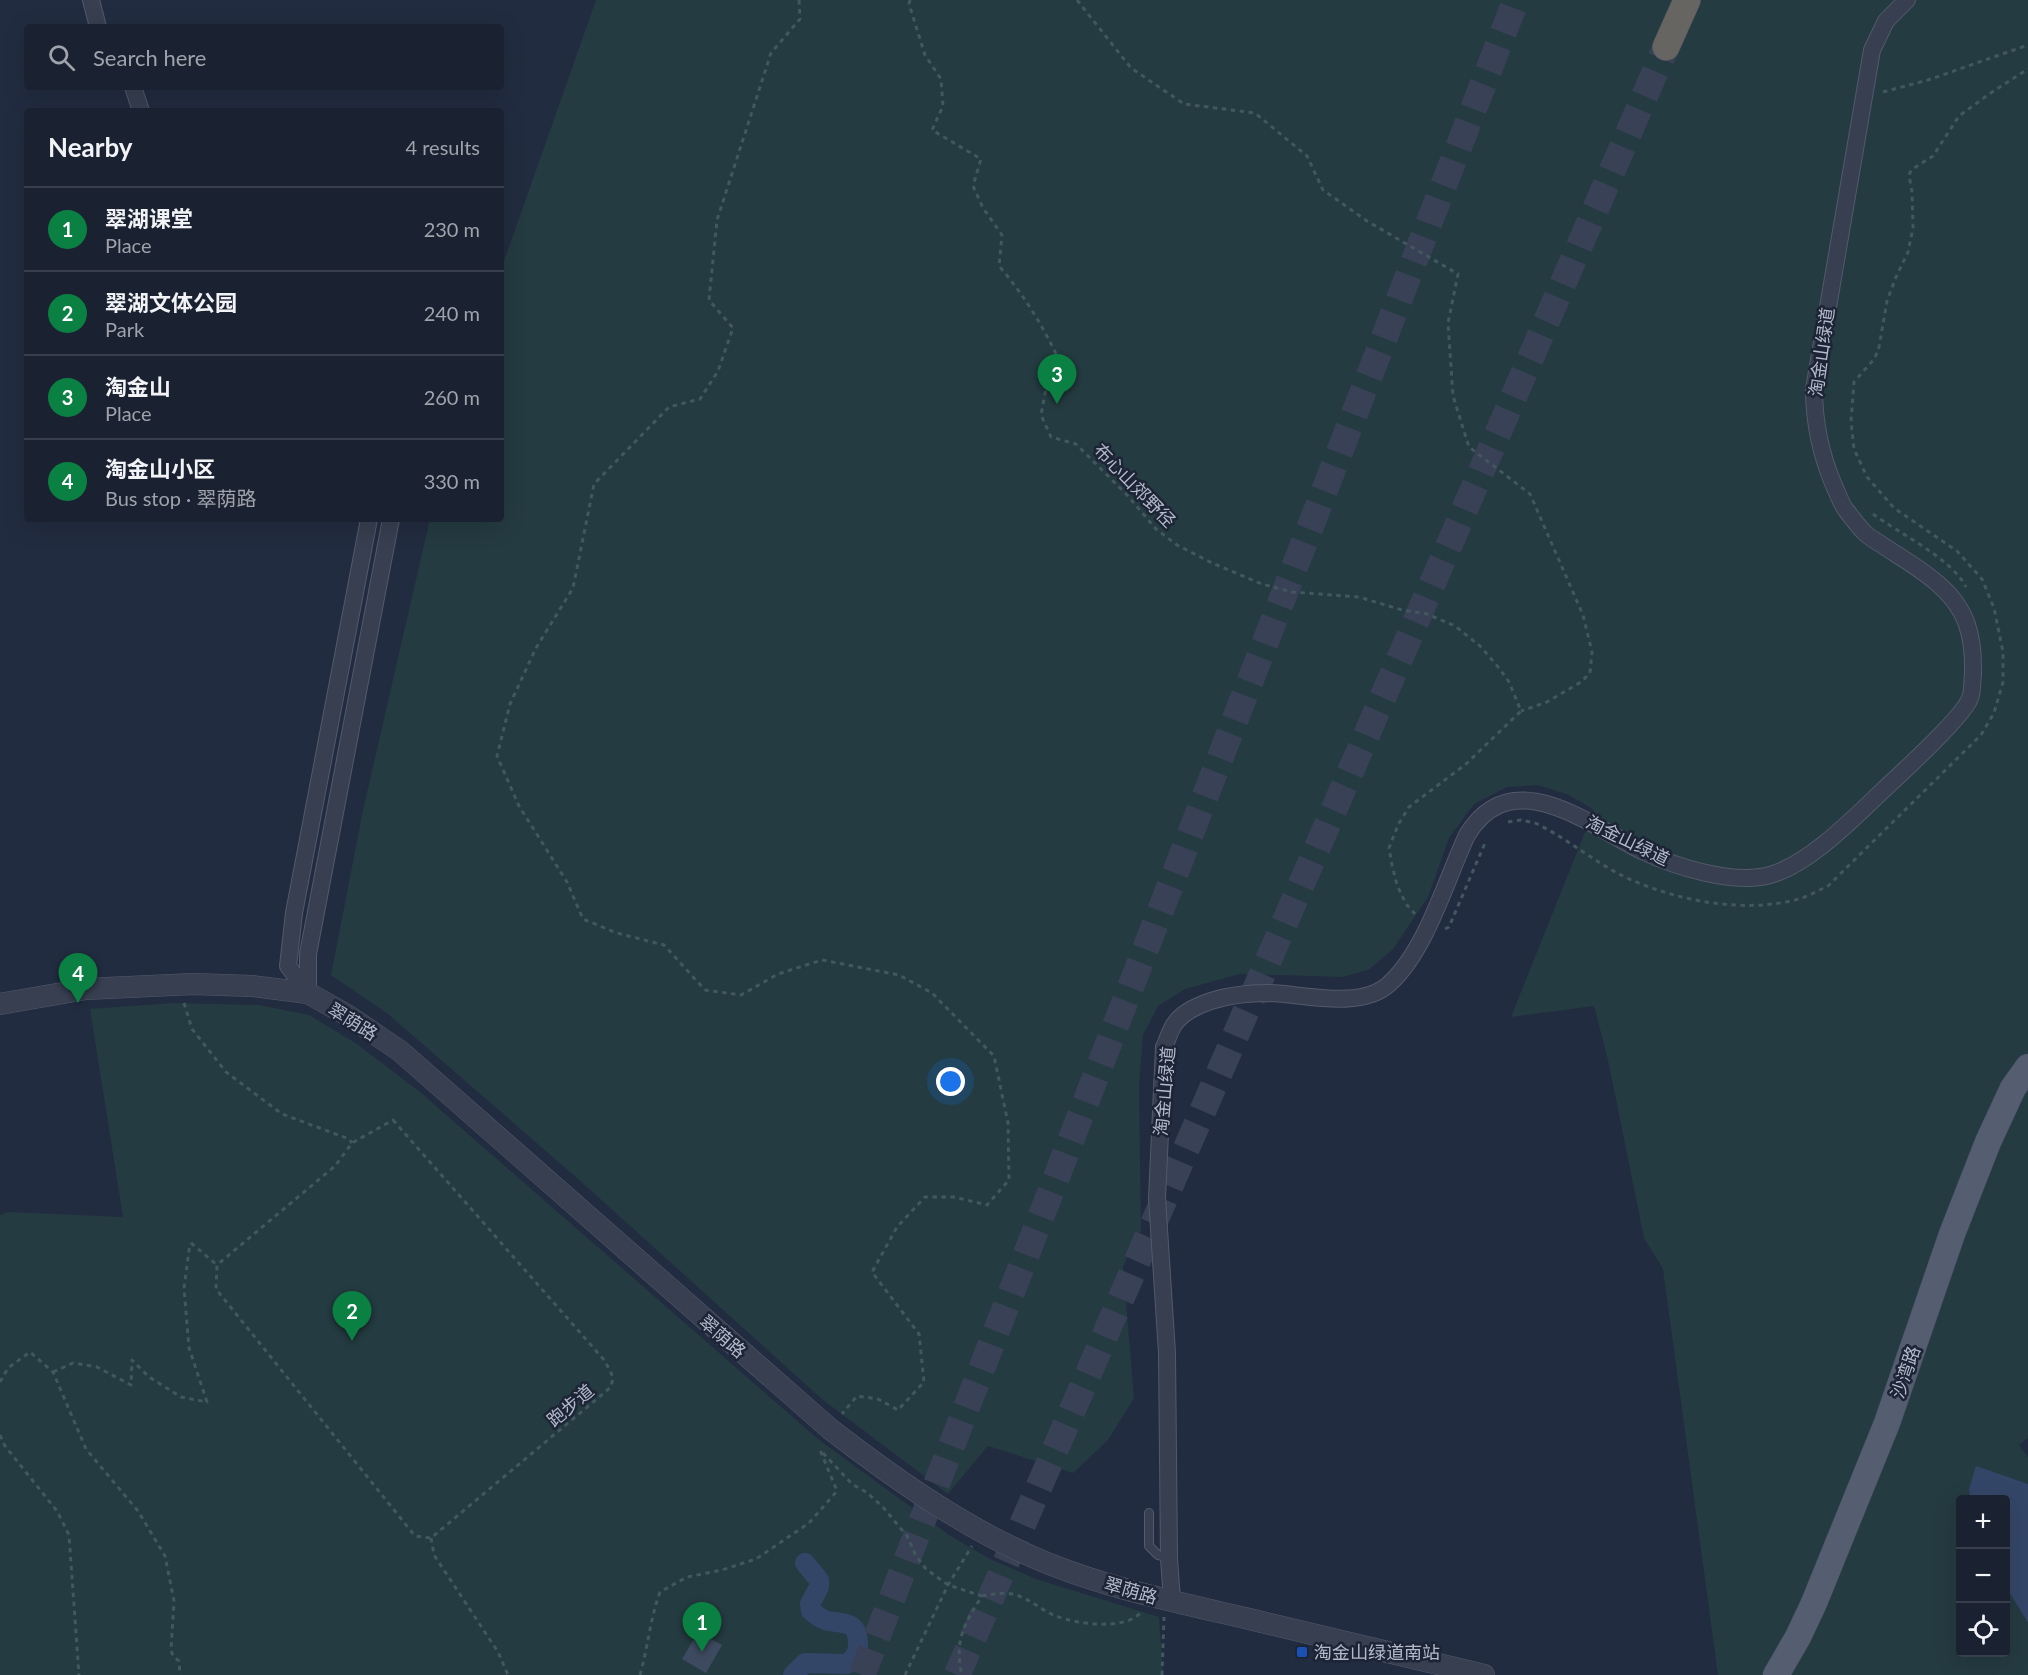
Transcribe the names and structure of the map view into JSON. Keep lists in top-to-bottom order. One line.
{"streets":{"main road":["沙湾路"],"street":["淘金山绿道","翠荫路"],"path":["布心山郊野径","跑步道"]},"crossings":[["淘金山绿道","翠荫路"]],"places":{"transit":["淘金山绿道南站"]},"page":{"search":"Search here","heading":["Nearby","4 results"],"list":[{"mark":"1","name":"翠湖课堂","note":"Place","value":"230 m"},{"mark":"2","name":"翠湖文体公园","note":"Park","value":"240 m"},{"mark":"3","name":"淘金山","note":"Place","value":"260 m"},{"mark":"4","name":"淘金山小区","note":"Bus stop · 翠荫路","value":"330 m"}],"pins":["3","4","2","1"],"map_buttons":["+","−"]}}
